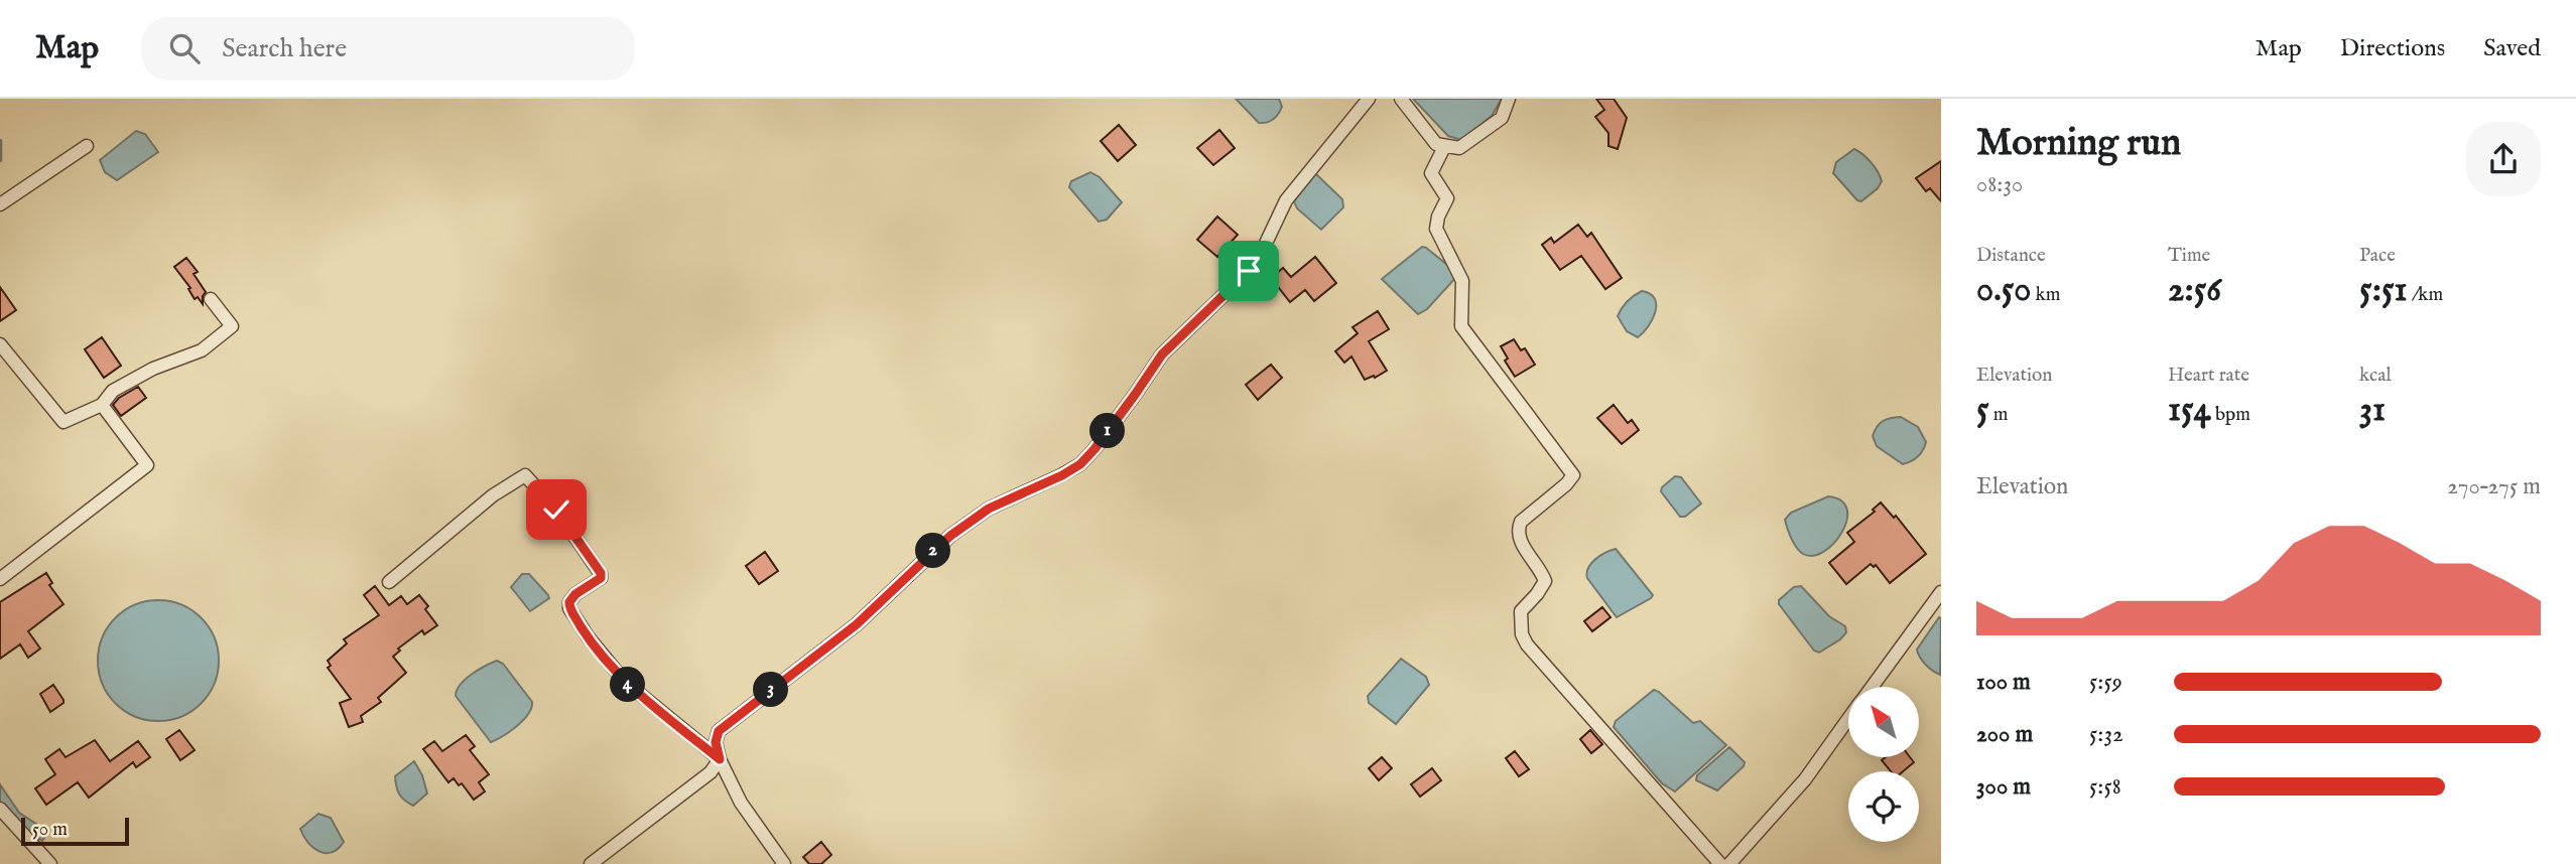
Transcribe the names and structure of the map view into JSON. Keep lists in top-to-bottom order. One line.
{"scale_bar":"50 m","north":"top left","page":{"header":"Map","search":"Search here","nav":["Map","Directions","Saved"],"heading":["Morning run","08:30"],"stats":[["Distance","0.50 km"],["Time","2:56"],["Pace","5:51 /km"],["Elevation","5 m"],["Heart rate","154 bpm"],["kcal","31"]],"pins":["1","2","4","3"],"chart":["Elevation","270–275 m"],"list":[{"name":"100 m","note":"5:59"},{"name":"200 m","note":"5:32"},{"name":"300 m","note":"5:58"}],"scale":"50 m"}}
